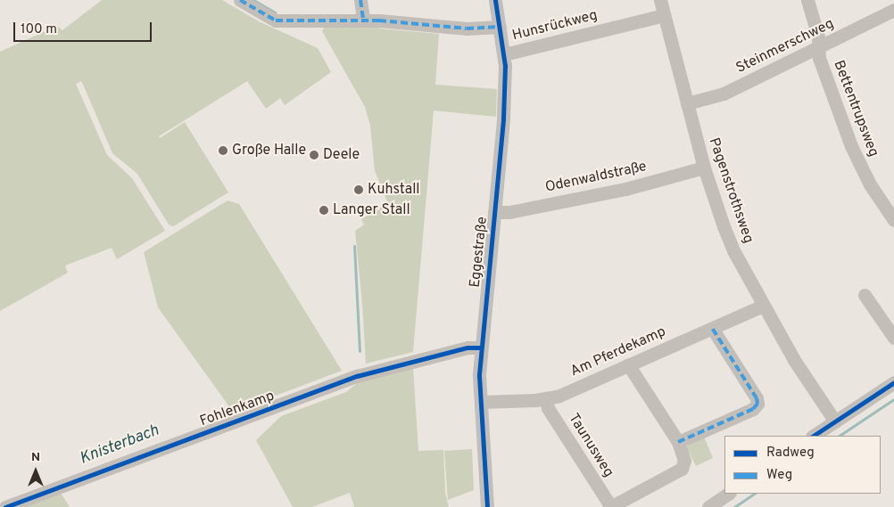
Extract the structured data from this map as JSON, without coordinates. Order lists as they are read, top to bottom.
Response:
{
  "streets": {
    "street": [
      "Hunsrückweg",
      "Steinmerschweg",
      "Bettentrupsweg",
      "Odenwaldstraße",
      "Pagenstrothsweg",
      "Eggestraße",
      "Am Pferdekamp",
      "Fohlenkamp",
      "Taunusweg"
    ]
  },
  "crossings": [
    ["Hunsrückweg", "Pagenstrothsweg"],
    ["Hunsrückweg", "Eggestraße"],
    ["Steinmerschweg", "Bettentrupsweg"],
    ["Steinmerschweg", "Pagenstrothsweg"],
    ["Odenwaldstraße", "Pagenstrothsweg"],
    ["Odenwaldstraße", "Eggestraße"],
    ["Pagenstrothsweg", "Am Pferdekamp"],
    ["Eggestraße", "Am Pferdekamp"],
    ["Eggestraße", "Fohlenkamp"],
    ["Am Pferdekamp", "Taunusweg"]
  ],
  "water": ["Knisterbach"],
  "places": [
    "Große Halle",
    "Deele",
    "Kuhstall",
    "Langer Stall"
  ],
  "legend": ["Radweg", "Weg"],
  "scale_bar": "100 m",
  "north": "top"
}
